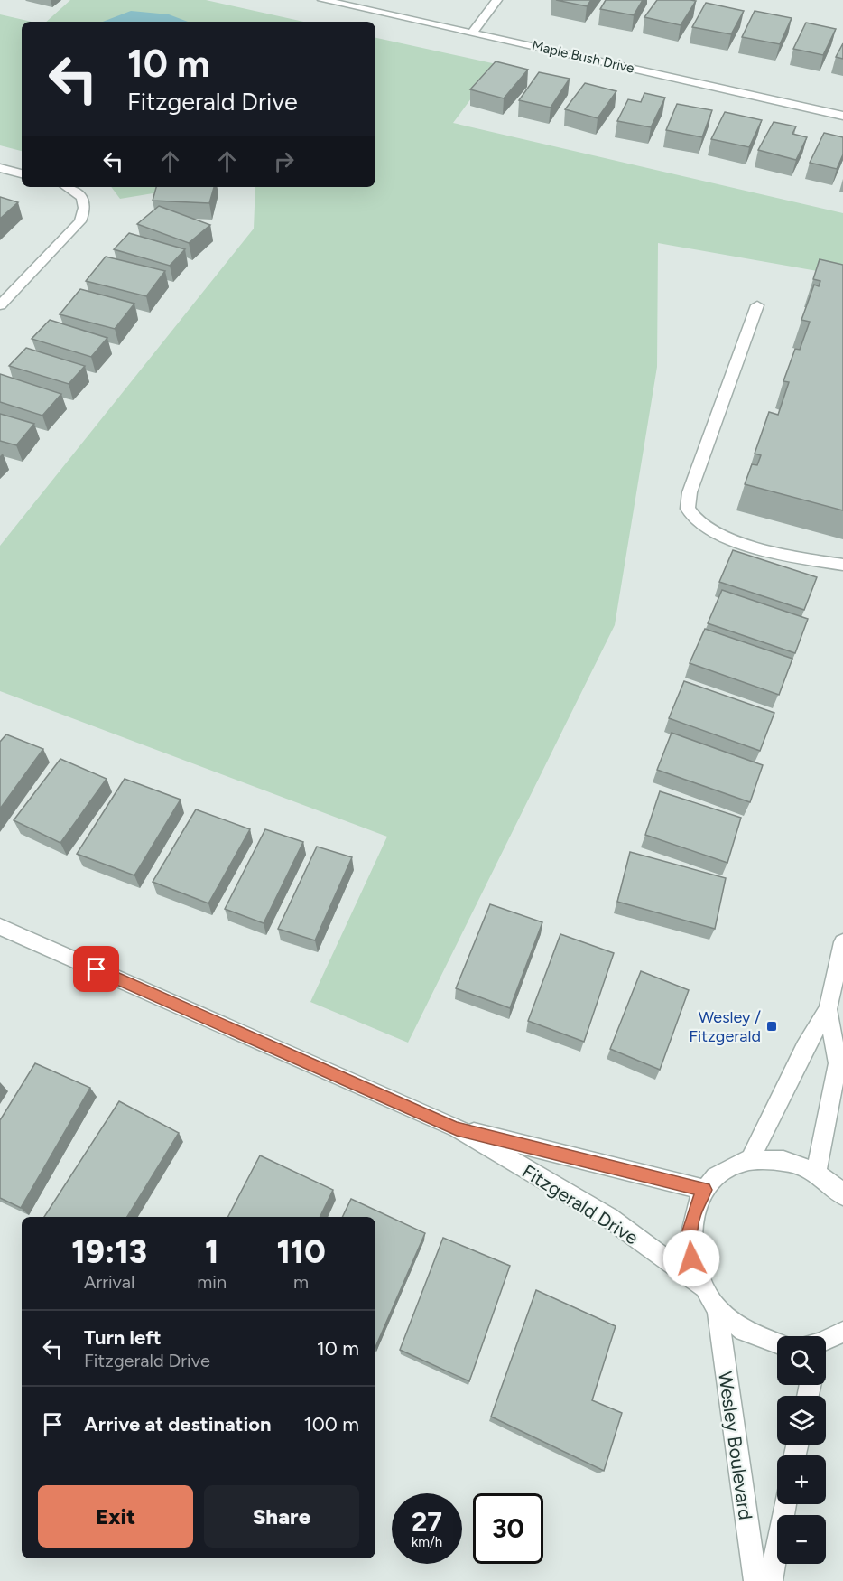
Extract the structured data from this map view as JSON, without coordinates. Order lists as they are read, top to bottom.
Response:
{
  "streets": {
    "street": ["Maple Bush Drive", "Fitzgerald Drive", "Wesley Boulevard"]
  },
  "places": {
    "transit": ["Wesley / Fitzgerald"]
  },
  "page": {
    "turn": ["10 m", "Fitzgerald Drive"],
    "eta": [
      "19:13",
      "Arrival",
      "1",
      "min",
      "110",
      "m"
    ],
    "list": [
      {
        "name": "Turn left",
        "note": "Fitzgerald Drive",
        "value": "10 m"
      },
      {
        "name": "Arrive at destination",
        "value": "100 m"
      }
    ],
    "map_buttons": ["+", "−"],
    "buttons": ["Exit", "Share"],
    "speed": "27 km/h",
    "limit": "30"
  }
}
